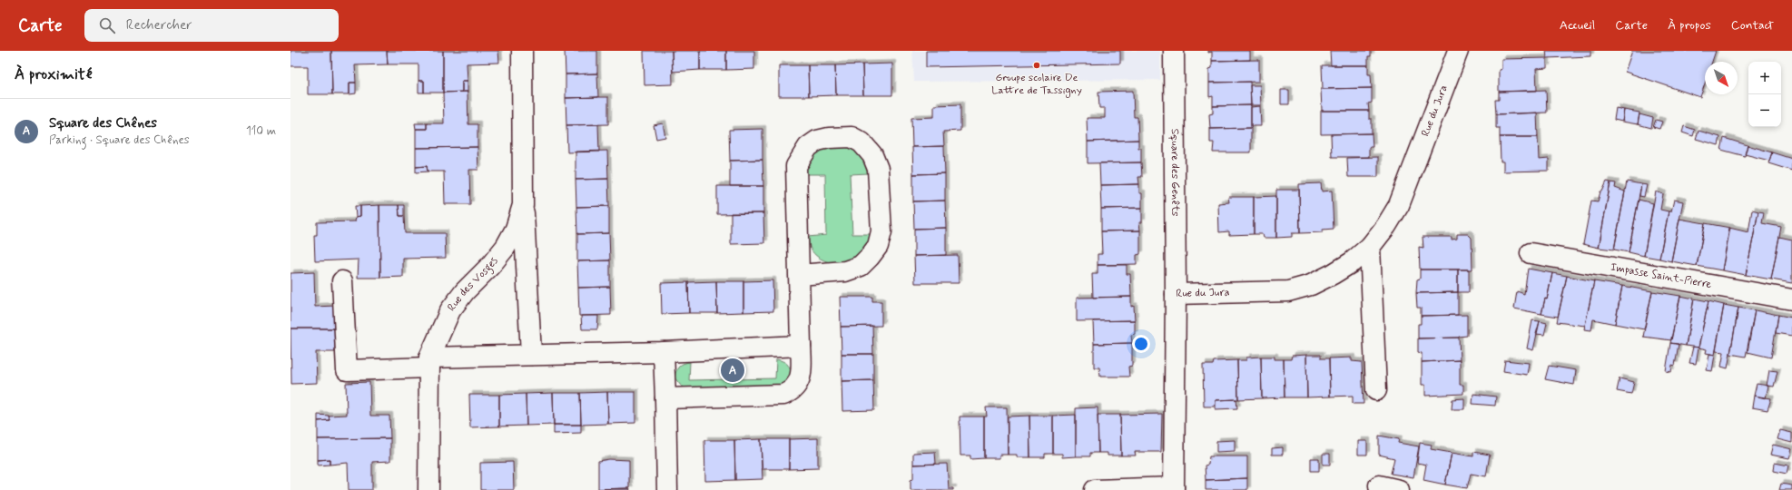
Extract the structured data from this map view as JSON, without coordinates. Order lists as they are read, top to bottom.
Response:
{
  "streets": {
    "street": [
      "Rue du Jura",
      "Square des Genêts",
      "Impasse Saint-Pierre",
      "Rue des Vosges"
    ]
  },
  "crossings": [
    ["Rue du Jura", "Square des Genêts"]
  ],
  "places": ["Groupe scolaire De Lattre de Tassigny"],
  "north": "bottom right",
  "page": {
    "header": "Carte",
    "search": "Rechercher",
    "nav": [
      "Accueil",
      "Carte",
      "À propos",
      "Contact"
    ],
    "heading": "À proximité",
    "map_buttons": ["+", "−"],
    "list": [
      {
        "mark": "A",
        "name": "Square des Chênes",
        "note": "Parking · Square des Chênes",
        "value": "110 m"
      }
    ],
    "pins": "A"
  }
}
